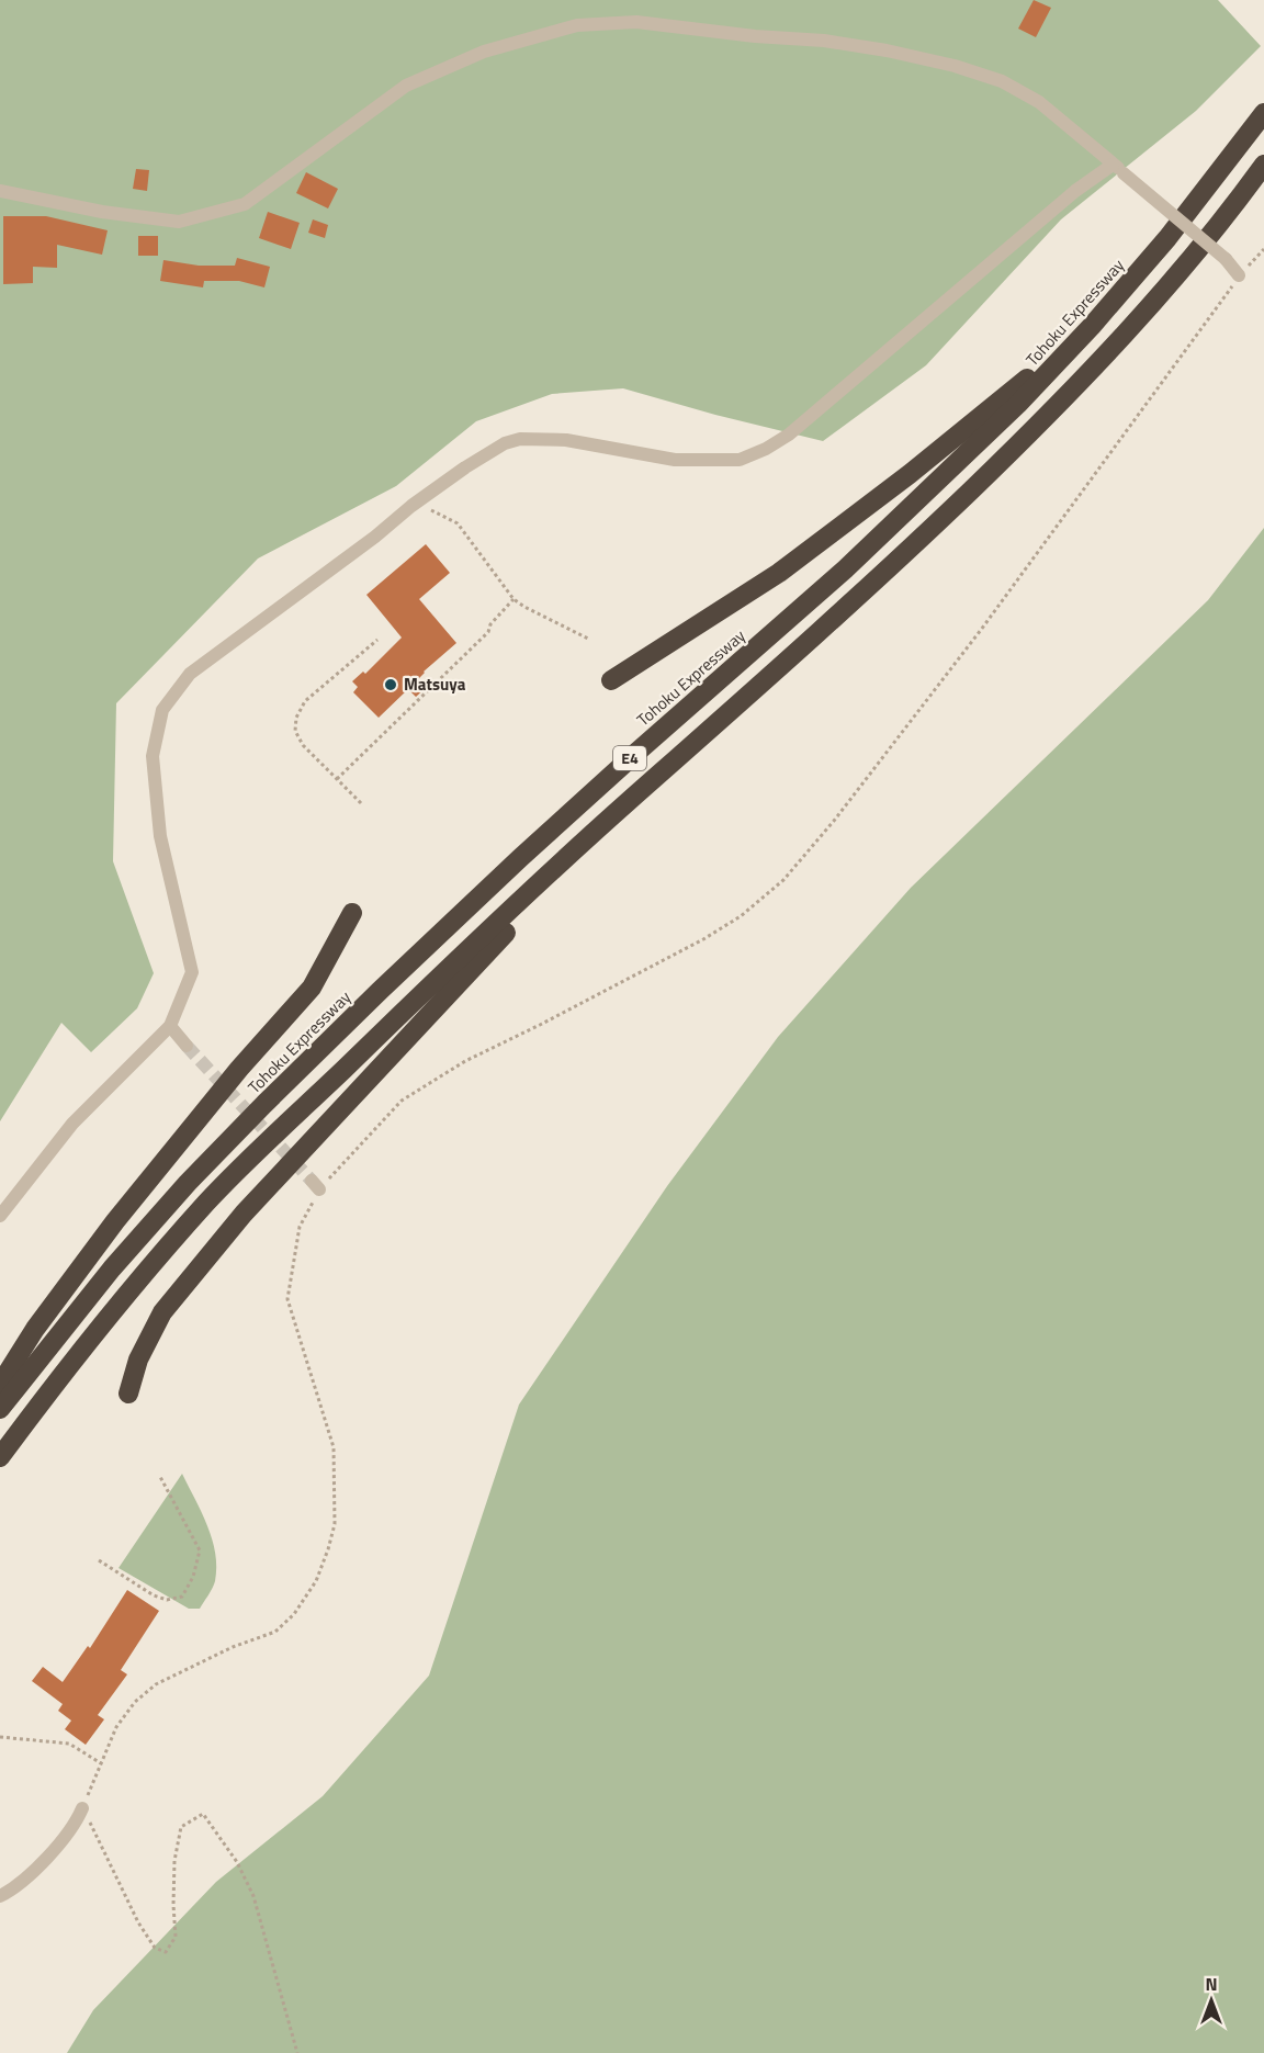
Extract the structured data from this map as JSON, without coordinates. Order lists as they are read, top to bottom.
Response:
{
  "streets": {
    "highway": ["Tohoku Expressway", "E4"]
  },
  "places": ["Matsuya"],
  "north": "top"
}
